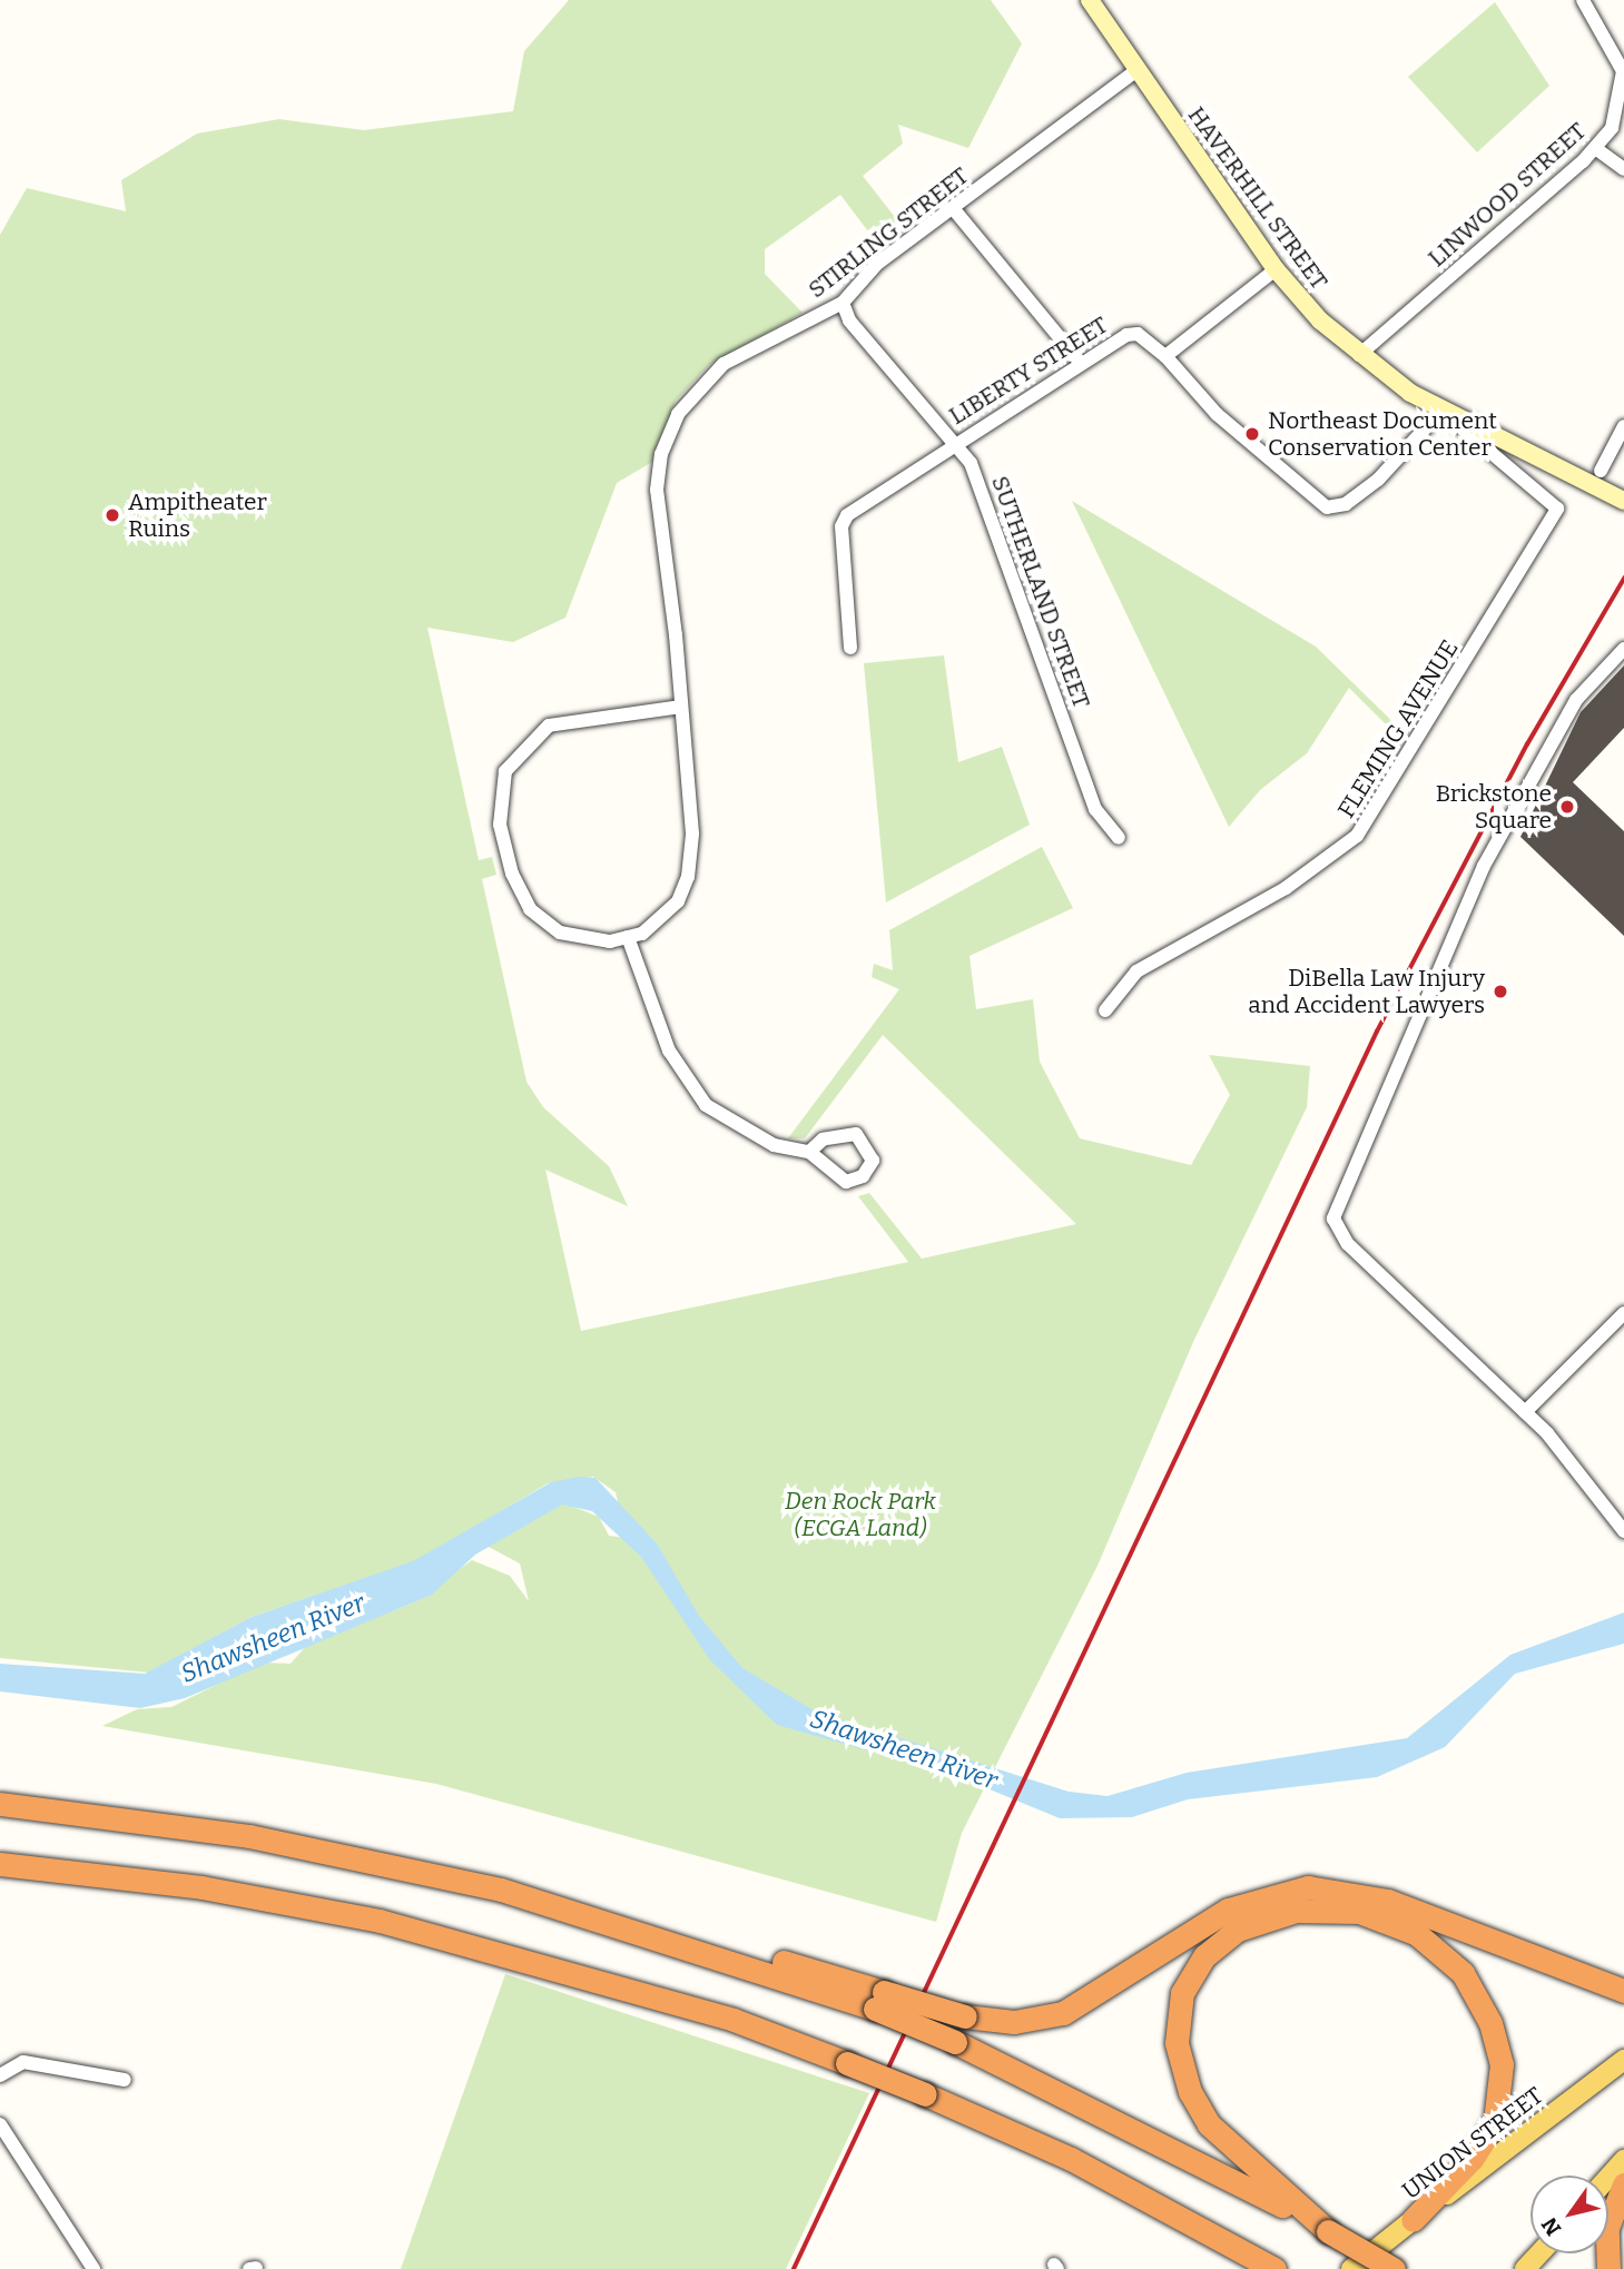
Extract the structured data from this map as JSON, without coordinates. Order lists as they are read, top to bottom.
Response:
{
  "streets": {
    "main road": ["HAVERHILL STREET", "UNION STREET"],
    "street": [
      "LINWOOD STREET",
      "STIRLING STREET",
      "LIBERTY STREET",
      "SUTHERLAND STREET",
      "FLEMING AVENUE"
    ]
  },
  "crossings": [
    ["LINWOOD STREET", "HAVERHILL STREET"],
    ["HAVERHILL STREET", "STIRLING STREET"],
    ["HAVERHILL STREET", "FLEMING AVENUE"],
    ["STIRLING STREET", "SUTHERLAND STREET"],
    ["LIBERTY STREET", "SUTHERLAND STREET"]
  ],
  "water": ["Shawsheen River"],
  "parks": ["Den Rock Park (ECGA Land)"],
  "places": [
    "Northeast Document Conservation Center",
    "Ampitheater Ruins",
    "Brickstone Square",
    "DiBella Law Injury and Accident Lawyers"
  ],
  "north": "bottom left"
}
